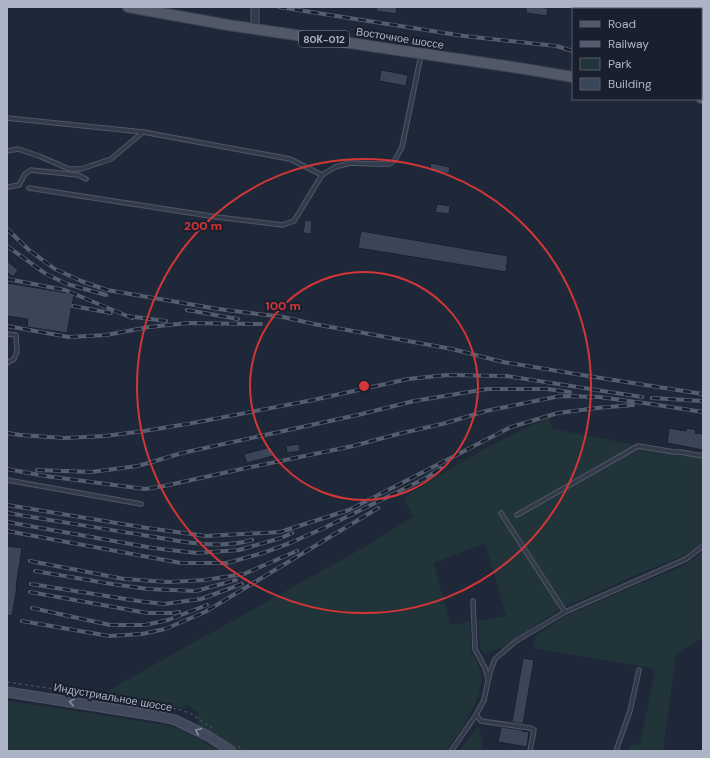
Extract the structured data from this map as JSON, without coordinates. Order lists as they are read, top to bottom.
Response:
{
  "streets": {
    "main road": ["Восточное шоссе", "80К-012", "Индустриальное шоссе"]
  },
  "one_way": ["Индустриальное шоссе"],
  "legend": [
    "Road",
    "Railway",
    "Park",
    "Building"
  ],
  "rings": ["200 m", "100 m"]
}
